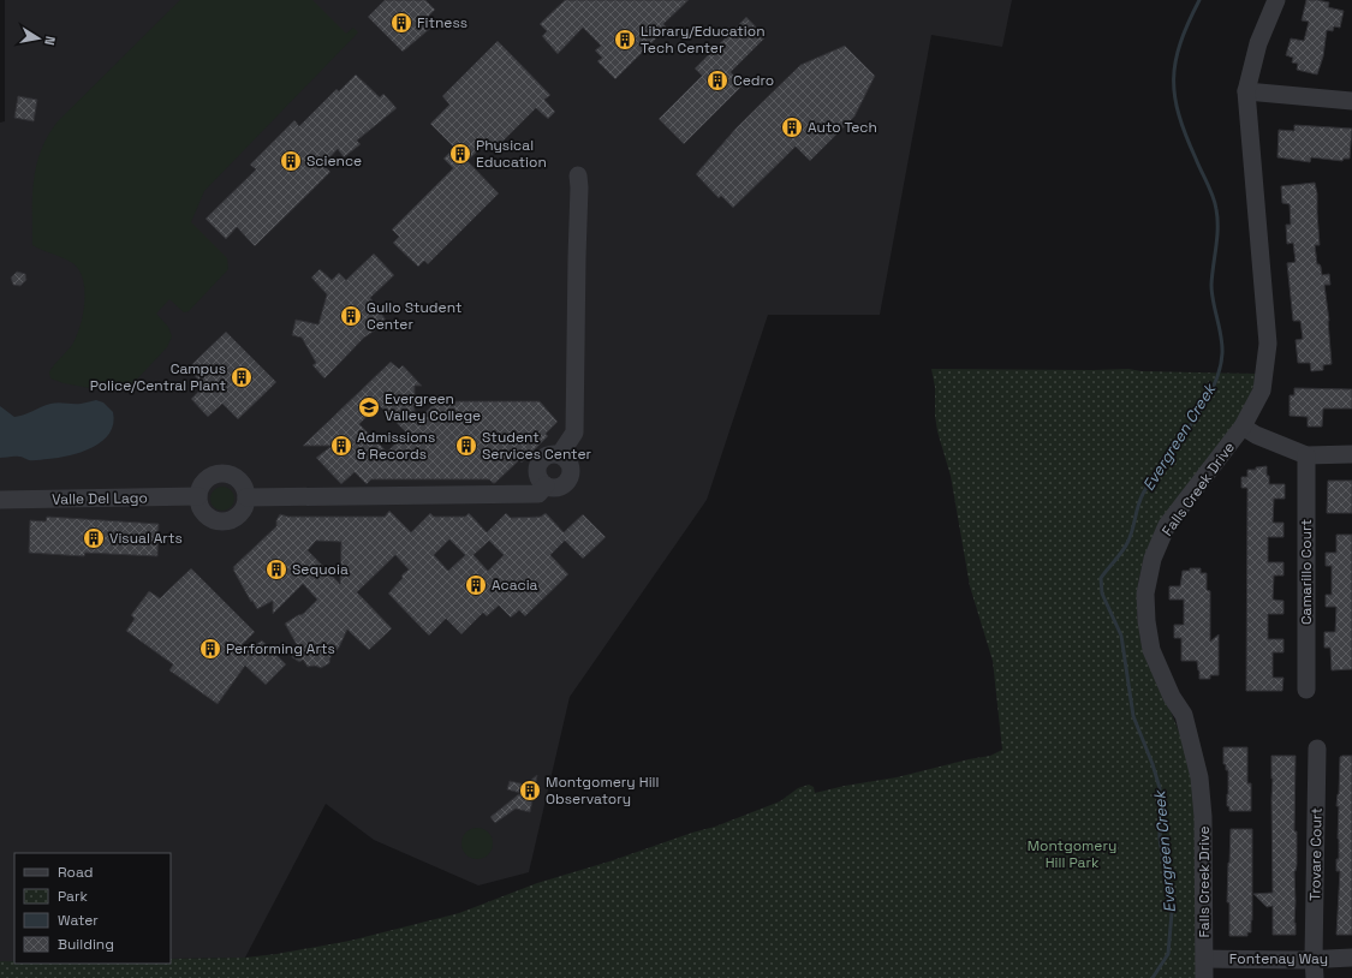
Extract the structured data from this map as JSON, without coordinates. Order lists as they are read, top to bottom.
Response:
{
  "streets": {
    "street": [
      "Falls Creek Drive",
      "Valle Del Lago",
      "Camarillo Court",
      "Trovare Court",
      "Fontenay Way"
    ]
  },
  "crossings": [
    ["Falls Creek Drive", "Fontenay Way"],
    ["Trovare Court", "Fontenay Way"]
  ],
  "water": ["Evergreen Creek"],
  "parks": ["Montgomery Hill Park"],
  "places": {
    "building": [
      "Fitness",
      "Library/Education Tech Center",
      "Cedro",
      "Auto Tech",
      "Physical Education",
      "Science",
      "Gullo Student Center",
      "Campus Police/Central Plant",
      "Admissions & Records",
      "Student Services Center",
      "Visual Arts",
      "Sequoia",
      "Acacia",
      "Performing Arts",
      "Montgomery Hill Observatory"
    ],
    "school or university": ["Evergreen Valley College"]
  },
  "legend": [
    "Road",
    "Park",
    "Water",
    "Building"
  ],
  "north": "right"
}
